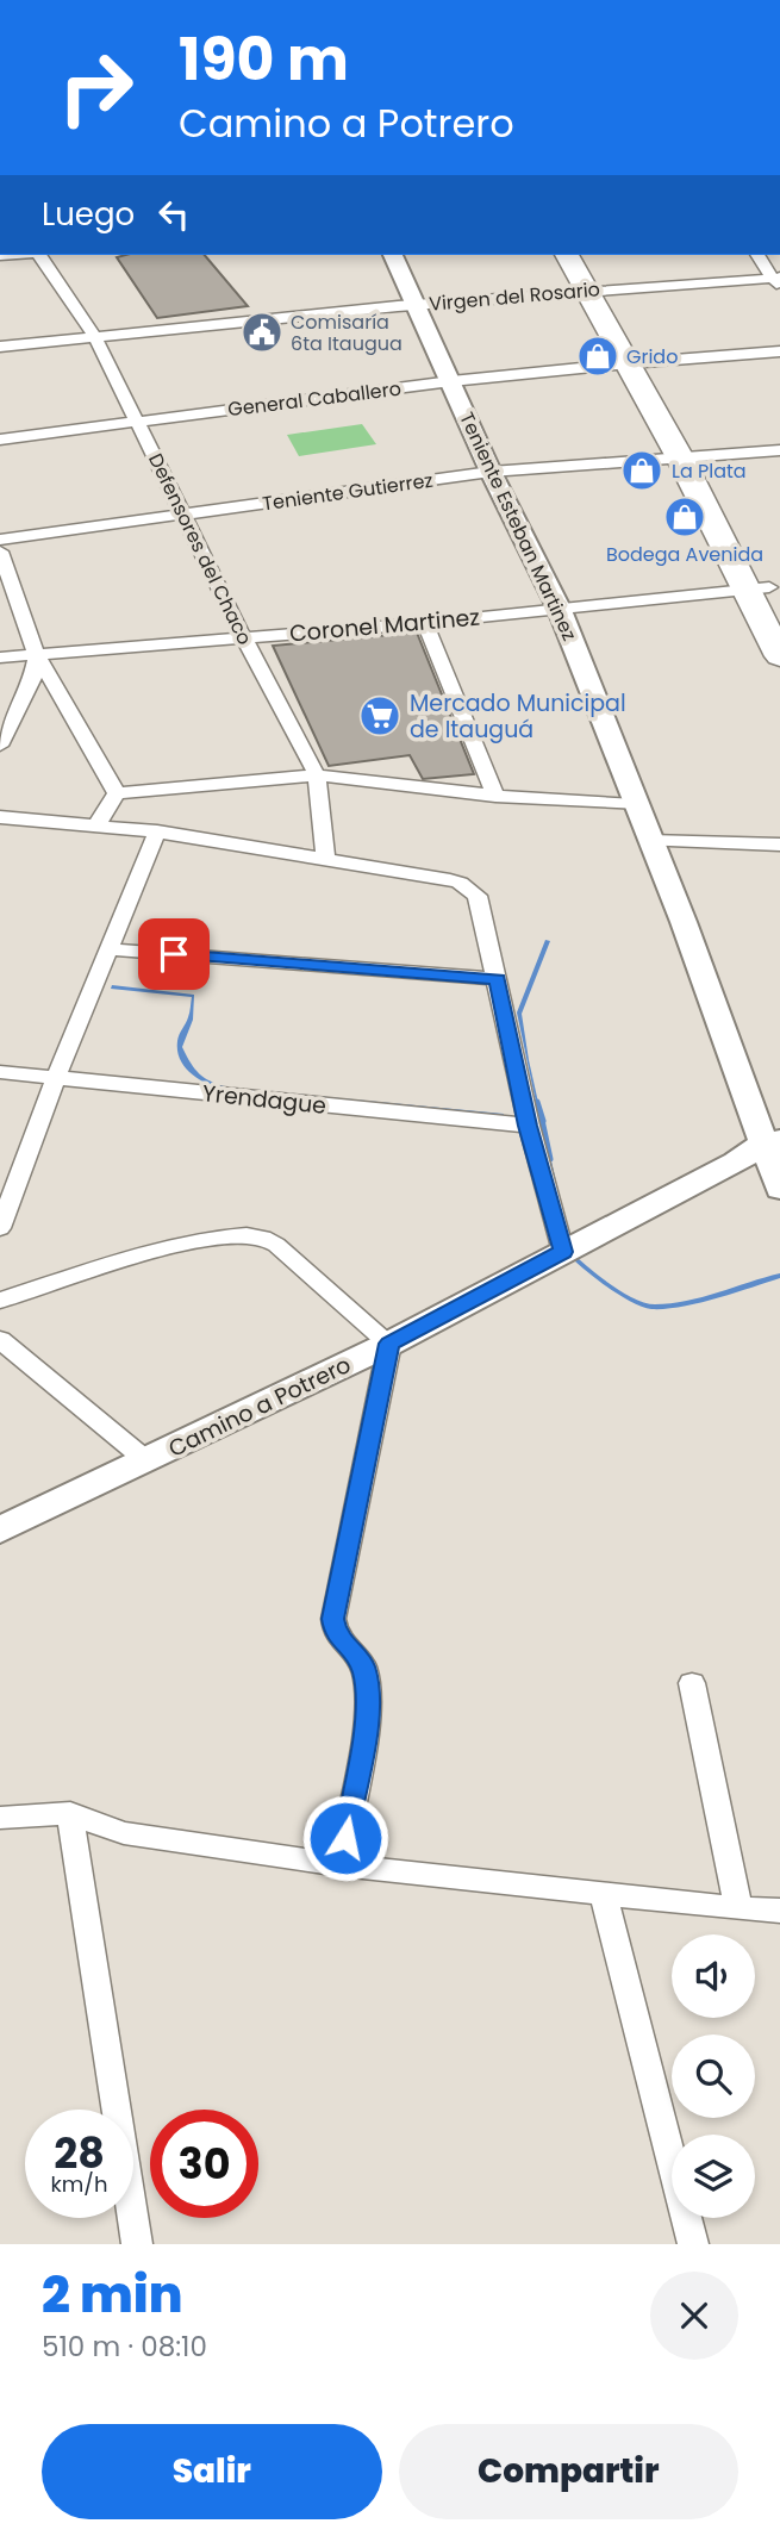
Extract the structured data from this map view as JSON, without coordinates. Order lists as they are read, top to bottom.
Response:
{
  "streets": {
    "street": [
      "Virgen del Rosario",
      "General Caballero",
      "Teniente Gutierrez",
      "Teniente Esteban Martinez",
      "Defensores del Chaco",
      "Coronel Martinez",
      "Yrendague",
      "Camino a Potrero"
    ]
  },
  "crossings": [
    ["Virgen del Rosario", "Teniente Esteban Martinez"],
    ["Virgen del Rosario", "Defensores del Chaco"],
    ["General Caballero", "Teniente Esteban Martinez"],
    ["General Caballero", "Defensores del Chaco"],
    ["Teniente Gutierrez", "Teniente Esteban Martinez"],
    ["Teniente Gutierrez", "Defensores del Chaco"],
    ["Teniente Esteban Martinez", "Coronel Martinez"],
    ["Teniente Esteban Martinez", "Camino a Potrero"],
    ["Defensores del Chaco", "Coronel Martinez"]
  ],
  "places": {
    "public building": ["Comisaría 6ta Itaugua"],
    "shop": ["Grido", "La Plata", "Bodega Avenida"],
    "supermarket": ["Mercado Municipal de Itauguá"]
  },
  "page": {
    "turn": ["190 m", "Camino a Potrero"],
    "then": "Luego",
    "speed": "28 km/h",
    "limit": "30",
    "heading": ["2 min", "510 m · 08:10"],
    "buttons": ["Salir", "Compartir"]
  }
}
